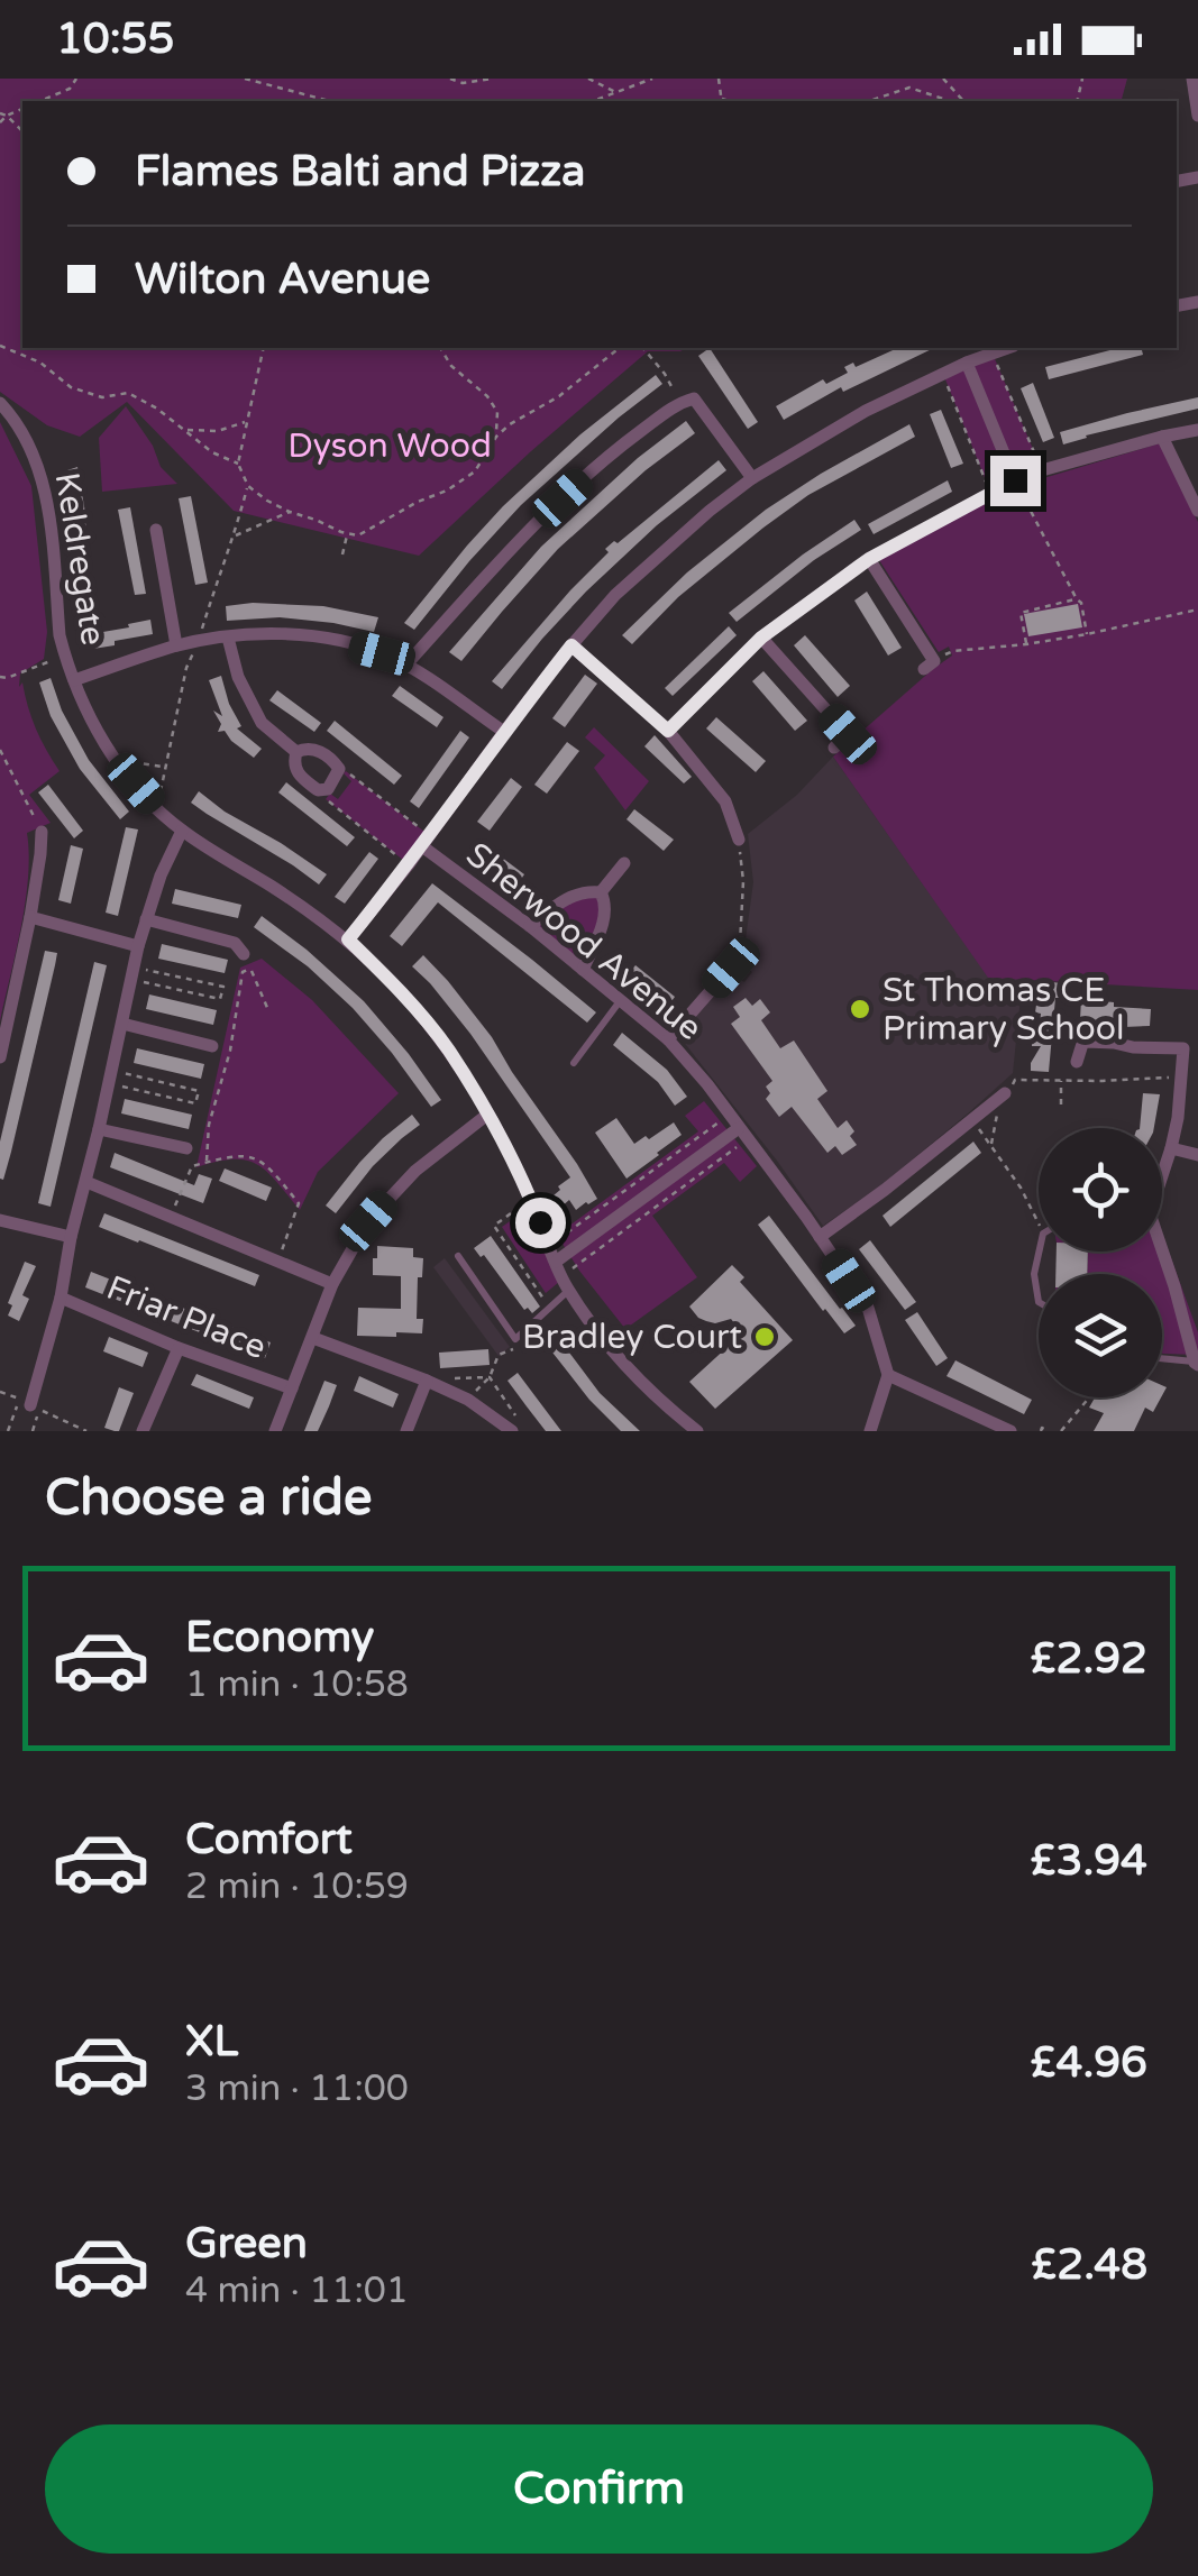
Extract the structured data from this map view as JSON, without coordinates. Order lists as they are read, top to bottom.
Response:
{
  "streets": {
    "street": ["Keldregate", "Sherwood Avenue", "Friar Place"]
  },
  "parks": ["Dyson Wood"],
  "places": ["St Thomas CE Primary School", "Bradley Court"],
  "page": {
    "status": "10:55",
    "banner": ["Flames Balti and Pizza", "Wilton Avenue"],
    "heading": "Choose a ride",
    "list": [
      {
        "name": "Economy",
        "note": "1 min · 10:58",
        "value": "£2.92"
      },
      {
        "name": "Comfort",
        "note": "2 min · 10:59",
        "value": "£3.94"
      },
      {
        "name": "XL",
        "note": "3 min · 11:00",
        "value": "£4.96"
      },
      {
        "name": "Green",
        "note": "4 min · 11:01",
        "value": "£2.48"
      }
    ],
    "buttons": "Confirm"
  }
}
